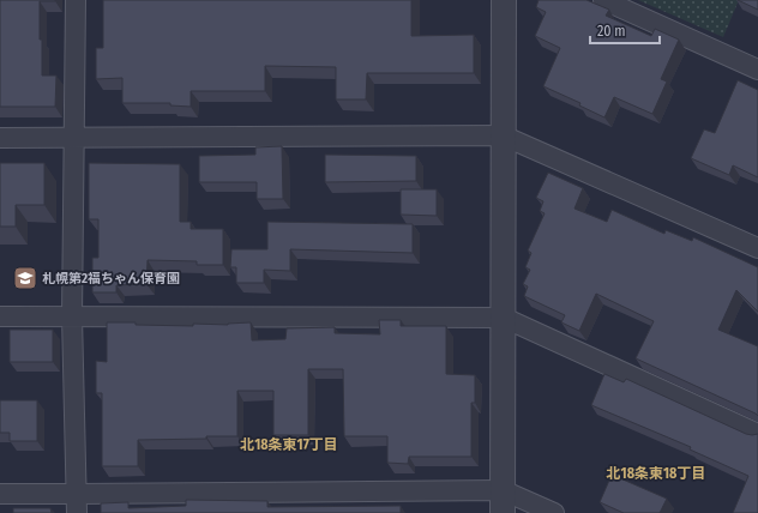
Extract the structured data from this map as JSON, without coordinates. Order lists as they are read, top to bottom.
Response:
{
  "districts": ["北18条東17丁目", "北18条東18丁目"],
  "places": {
    "school or university": ["札幌第2福ちゃん保育園"]
  },
  "scale_bar": "20 m"
}
